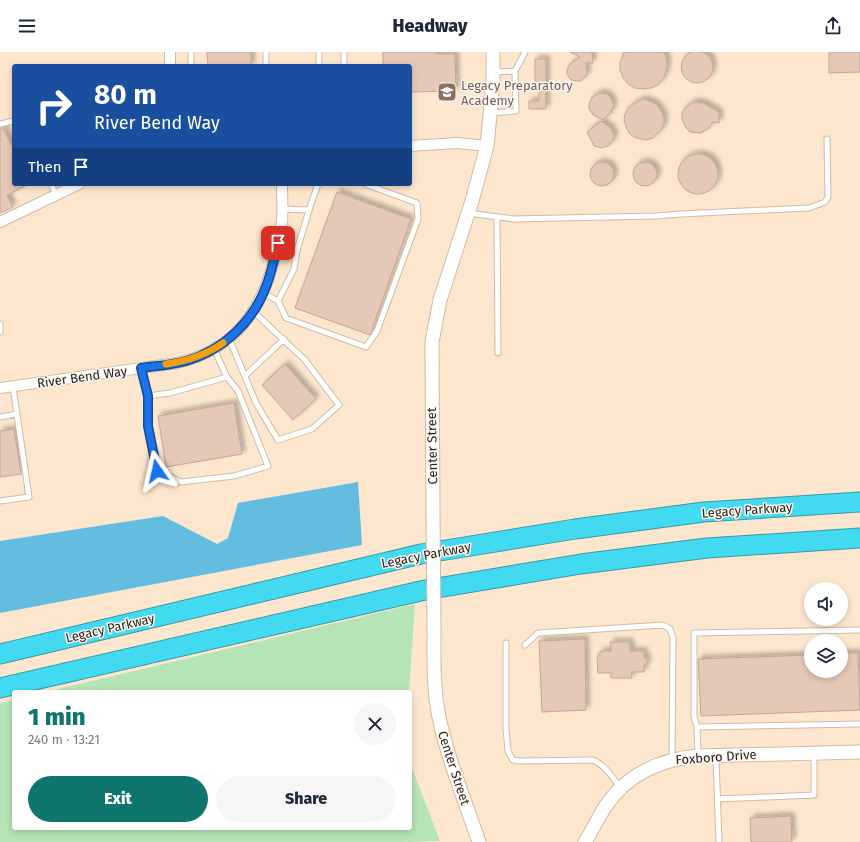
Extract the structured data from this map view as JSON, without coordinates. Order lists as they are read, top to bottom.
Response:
{
  "streets": {
    "highway": ["Legacy Parkway"],
    "street": ["River Bend Way", "Center Street", "Foxboro Drive"]
  },
  "places": {
    "school or university": ["Legacy Preparatory Academy"]
  },
  "page": {
    "header": "Headway",
    "turn": ["80 m", "River Bend Way"],
    "then": "Then",
    "heading": ["1 min", "240 m · 13:21"],
    "buttons": ["Exit", "Share"]
  }
}
